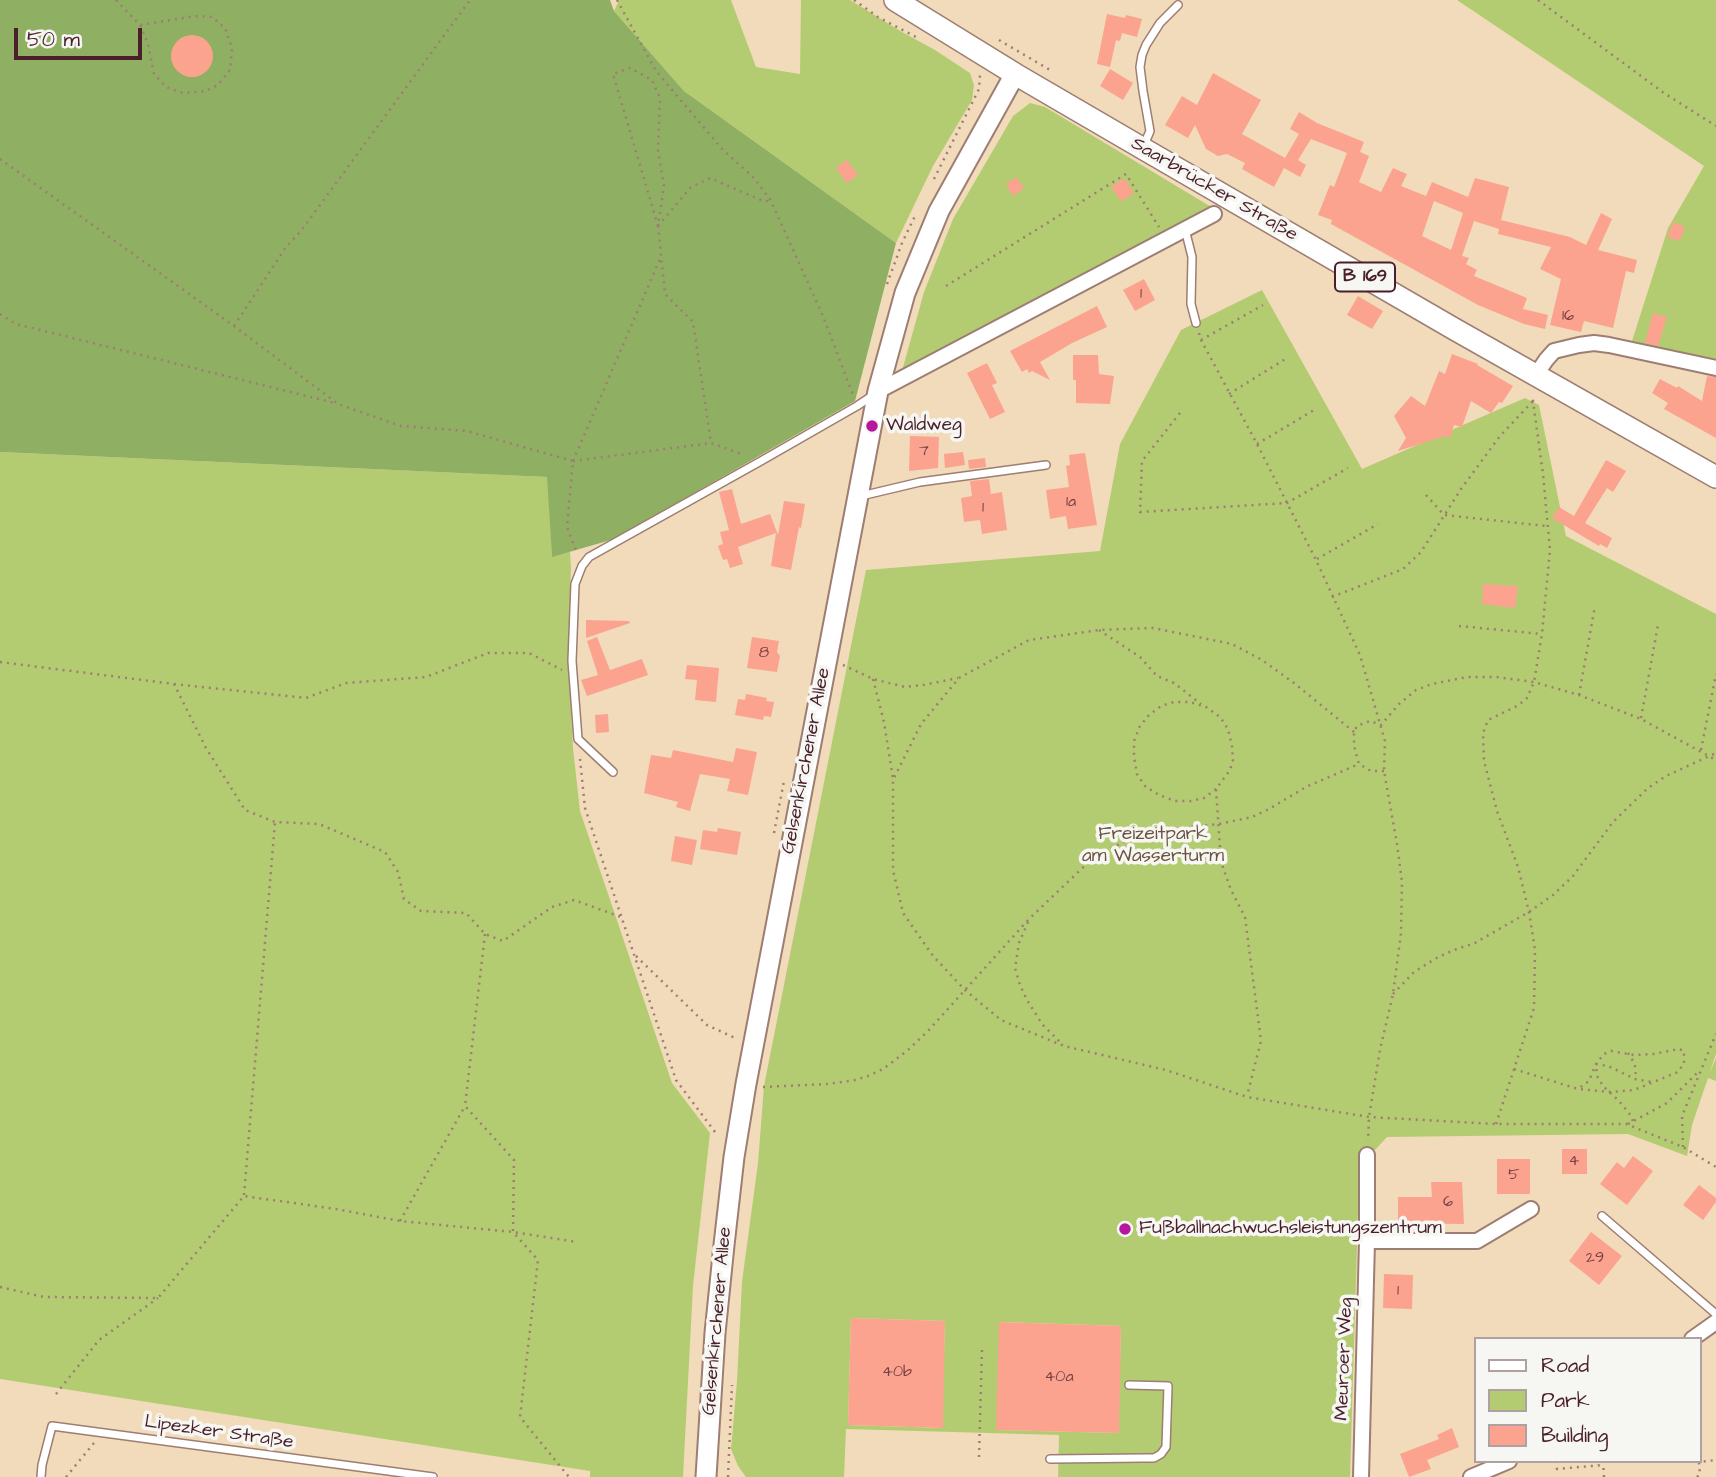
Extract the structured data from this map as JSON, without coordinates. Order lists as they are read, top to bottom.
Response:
{
  "streets": {
    "main road": ["Saarbrücker Straße", "B 169", "Gelsenkirchener Allee"],
    "street": ["Meuroer Weg"],
    "lane": ["Lipezker Straße"]
  },
  "crossings": [
    ["Saarbrücker Straße", "Gelsenkirchener Allee"]
  ],
  "parks": ["Freizeitpark am Wasserturm"],
  "places": ["Waldweg", "Fußballnachwuchsleistungszentrum"],
  "house_numbers": [
    "1",
    "16",
    "7",
    "1a",
    "1",
    "8",
    "4",
    "5",
    "6",
    "29",
    "1",
    "40b",
    "40a"
  ],
  "legend": ["Road", "Park", "Building"],
  "scale_bar": "50 m"
}
